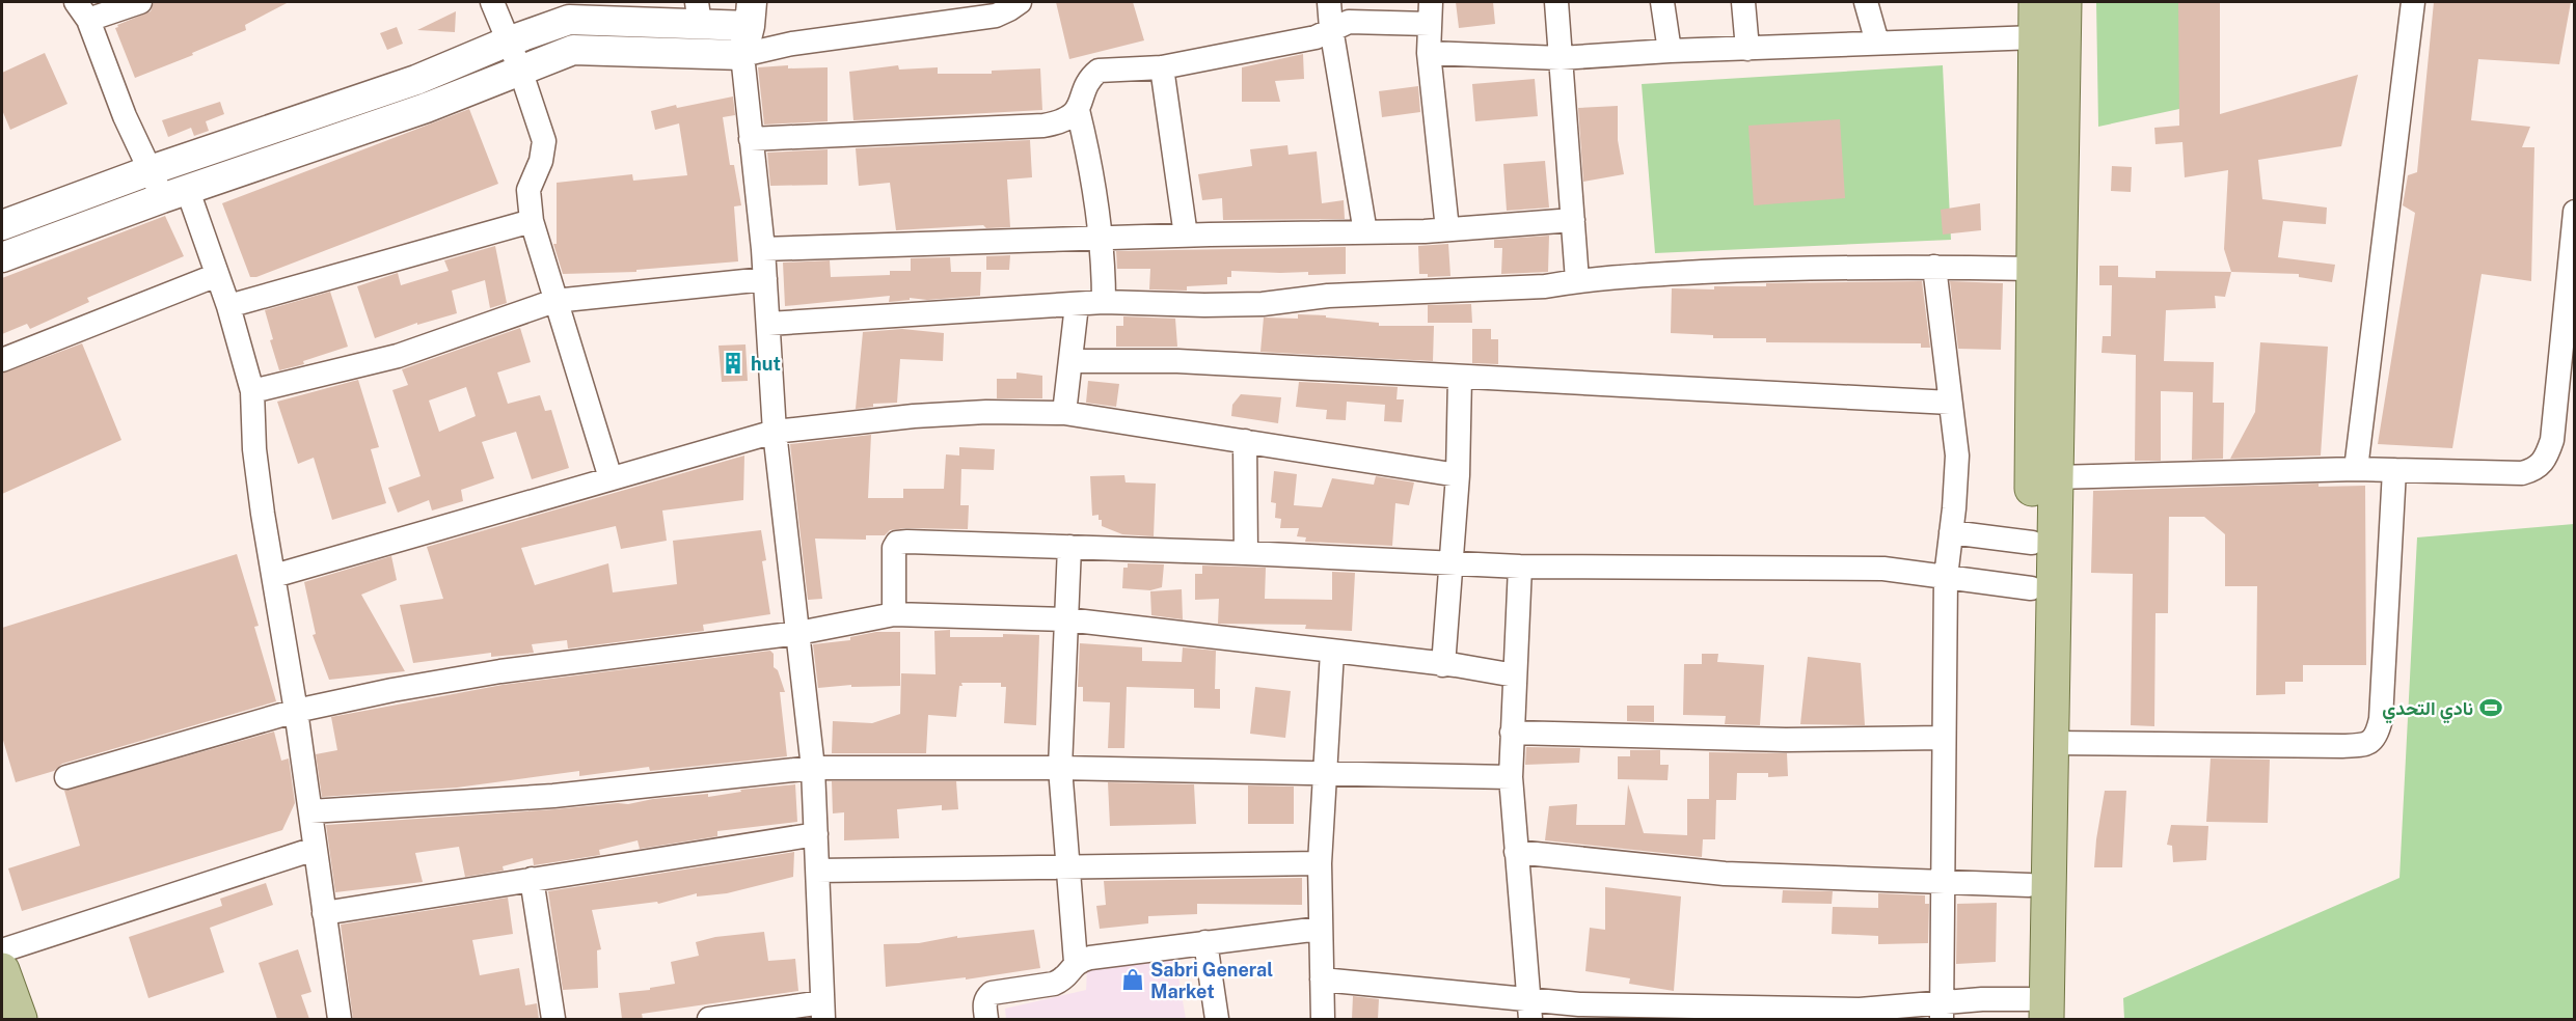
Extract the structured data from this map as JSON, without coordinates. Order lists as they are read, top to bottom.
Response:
{
  "places": {
    "building": ["hut"],
    "sports": ["نادي التحدي"],
    "shop": ["Sabri General Market"]
  }
}
